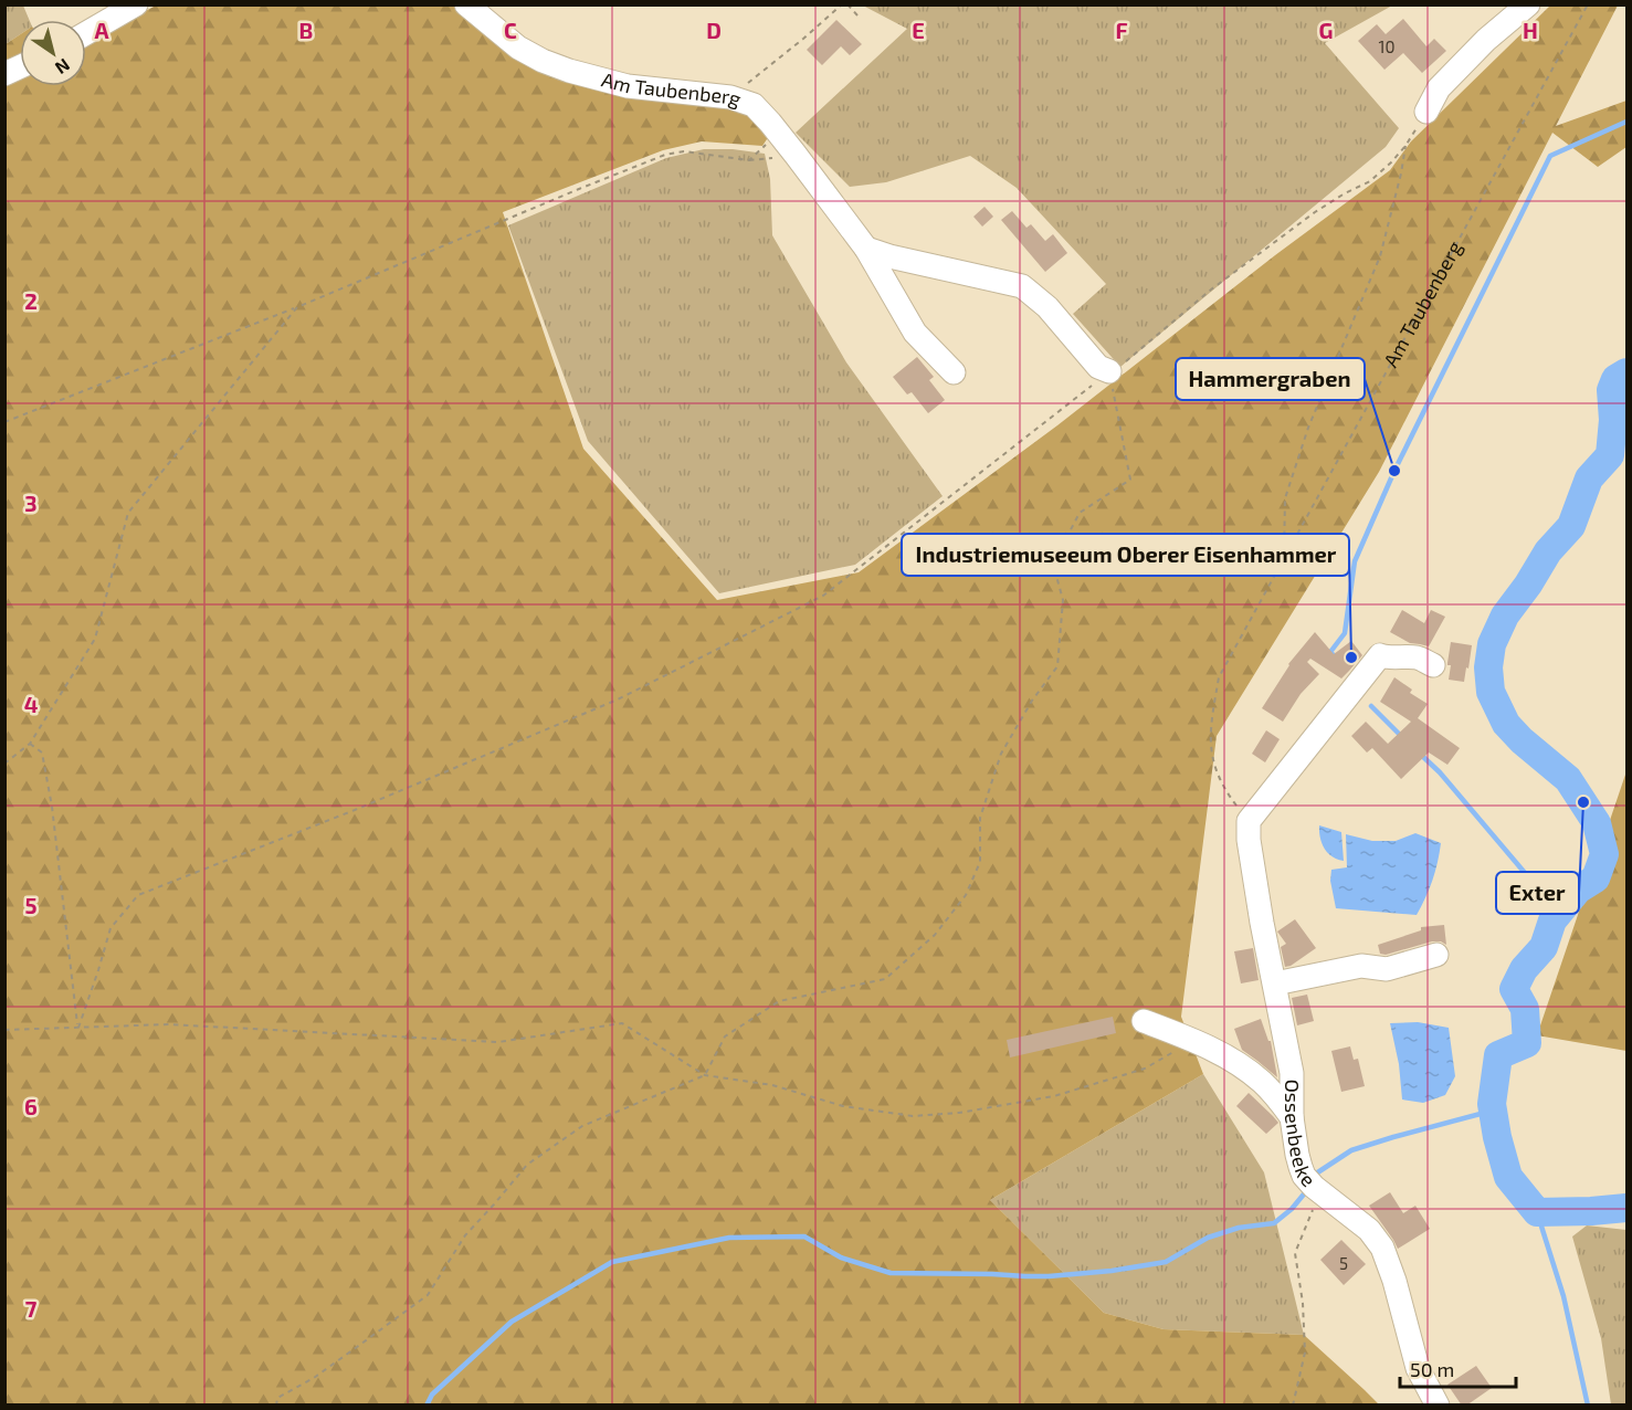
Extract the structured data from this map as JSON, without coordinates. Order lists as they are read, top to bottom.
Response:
{
  "streets": {
    "street": ["Am Taubenberg", "Ossenbeeke"]
  },
  "crossings": [
    ["Am Taubenberg", "Ossenbeeke"]
  ],
  "places": ["Hammergraben", "Industriemuseeum Oberer Eisenhammer", "Exter"],
  "house_numbers": ["10", "5"],
  "scale_bar": "50 m",
  "north": "bottom right",
  "grid": {
    "columns": [
      "A",
      "B",
      "C",
      "D",
      "E",
      "F",
      "G",
      "H"
    ],
    "rows": [
      "2",
      "3",
      "4",
      "5",
      "6",
      "7"
    ]
  }
}
